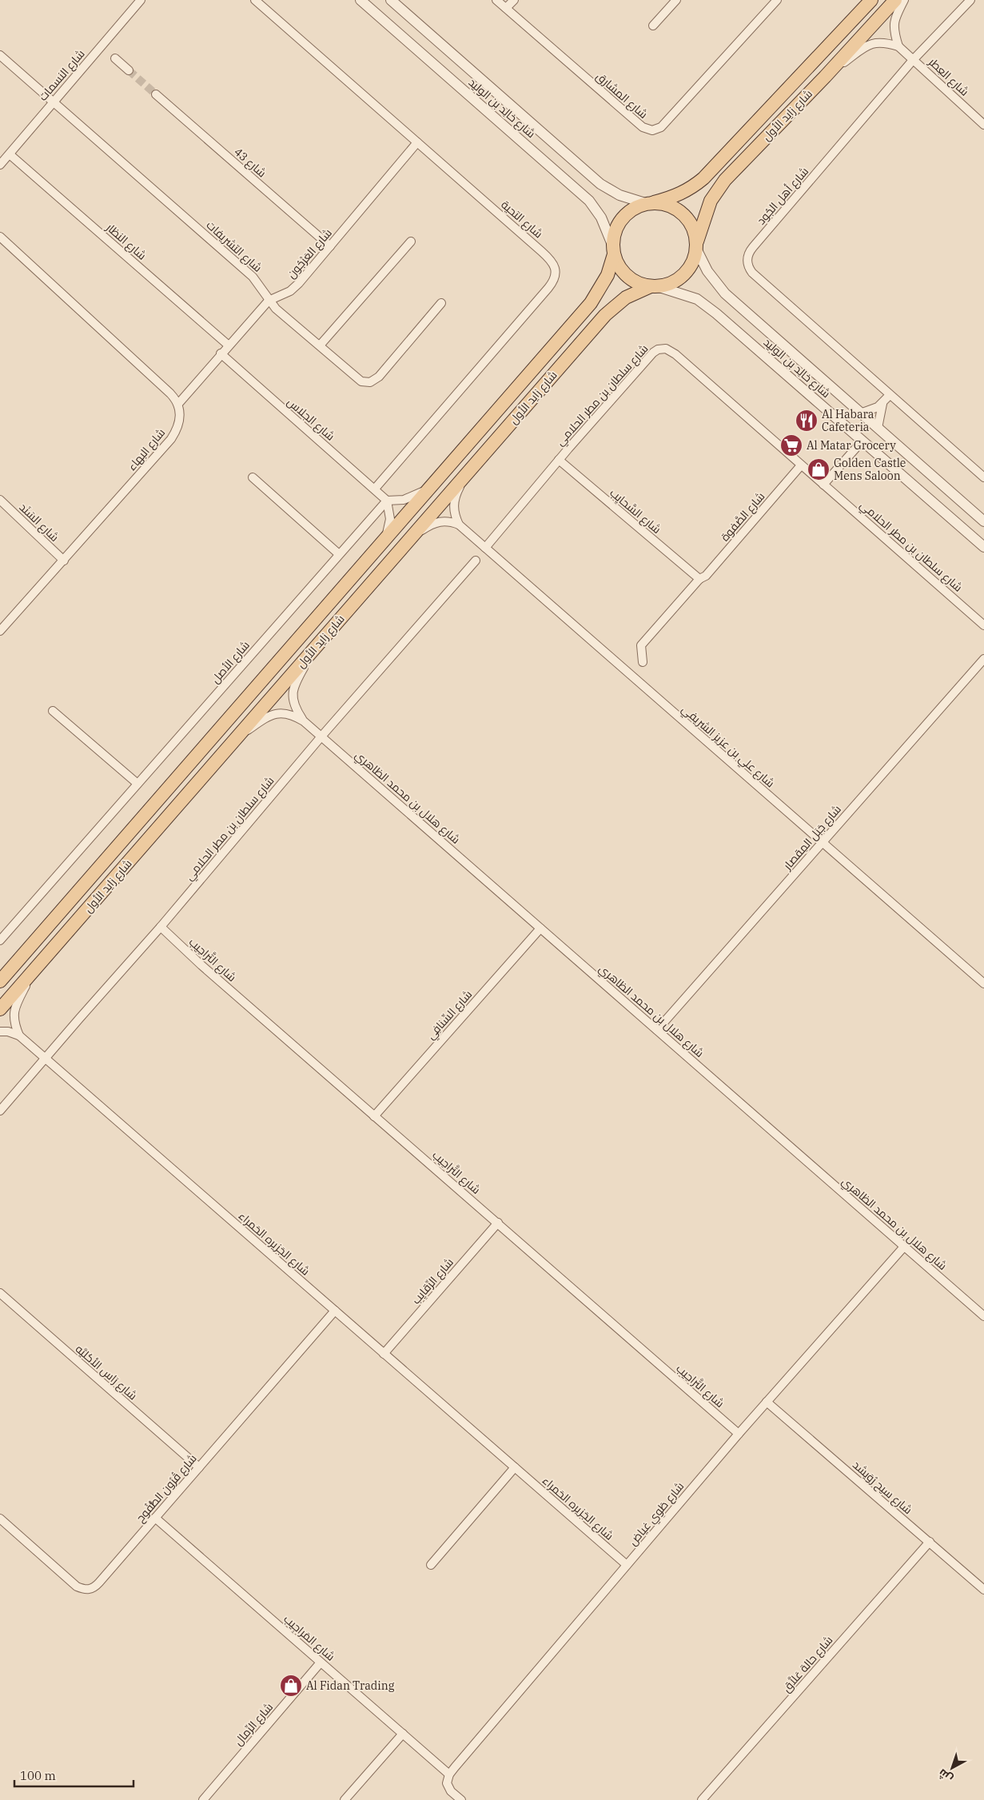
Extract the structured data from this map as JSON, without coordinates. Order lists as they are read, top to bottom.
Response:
{
  "streets": {
    "main road": ["شارع زايد الأول"],
    "street": [
      "شارع النسمات",
      "شارع العِطر",
      "شارع المشارق",
      "شارع خالِد بن الوليد",
      "شارع 43",
      "شارع أهل الجُود",
      "شارع التحية",
      "شارع النظار",
      "شارع التشريفات",
      "شارع العَرْجُون",
      "شارع سلطان بن مطر الحلامي",
      "شارع الجلاس",
      "شارع البهاء",
      "شارع السَّحايِب",
      "شارع الصَّفوة",
      "شارع السَنَد",
      "شارع الأصل",
      "شارع علي بن عزيز الشريفي",
      "شارع هلال بن محمد الظاهري",
      "شارع جَبَل المِقصار",
      "شارع التَّراحِيب",
      "شارع السِّنافِي",
      "شارع الجَزيره الحَمراء",
      "شارع الرِّقايِب",
      "شارع رَاس الأكليَّه",
      "شارع سيح رُوَيشد",
      "شارع قُرُون الطُّفُوح",
      "شارع طَوِي غياض",
      "شارع المَراجِيب",
      "شارع حالة عَلاَّق",
      "شارع الرِّمال"
    ]
  },
  "crossings": [
    ["شارع النسمات", "شارع النظار"],
    ["شارع النسمات", "شارع التشريفات"],
    ["شارع العِطر", "شارع زايد الأول"],
    ["شارع العِطر", "شارع أهل الجُود"],
    ["شارع خالِد بن الوليد", "شارع زايد الأول"],
    ["شارع زايد الأول", "شارع هلال بن محمد الظاهري"],
    ["شارع 43", "شارع العَرْجُون"],
    ["شارع التحية", "شارع العَرْجُون"],
    ["شارع التحية", "شارع الجلاس"],
    ["شارع النظار", "شارع العَرْجُون"],
    ["شارع التشريفات", "شارع العَرْجُون"],
    ["شارع العَرْجُون", "شارع الجلاس"],
    ["شارع العَرْجُون", "شارع البهاء"],
    ["شارع سلطان بن مطر الحلامي", "شارع السَّحايِب"],
    ["شارع سلطان بن مطر الحلامي", "شارع الصَّفوة"],
    ["شارع سلطان بن مطر الحلامي", "شارع علي بن عزيز الشريفي"],
    ["شارع سلطان بن مطر الحلامي", "شارع هلال بن محمد الظاهري"],
    ["شارع سلطان بن مطر الحلامي", "شارع التَّراحِيب"],
    ["شارع سلطان بن مطر الحلامي", "شارع الجَزيره الحَمراء"],
    ["شارع الجلاس", "شارع الأصل"],
    ["شارع البهاء", "شارع السَنَد"],
    ["شارع السَّحايِب", "شارع الصَّفوة"],
    ["شارع علي بن عزيز الشريفي", "شارع جَبَل المِقصار"],
    ["شارع هلال بن محمد الظاهري", "شارع جَبَل المِقصار"],
    ["شارع هلال بن محمد الظاهري", "شارع السِّنافِي"],
    ["شارع هلال بن محمد الظاهري", "شارع طَوِي غياض"],
    ["شارع التَّراحِيب", "شارع السِّنافِي"],
    ["شارع التَّراحِيب", "شارع الرِّقايِب"],
    ["شارع التَّراحِيب", "شارع طَوِي غياض"],
    ["شارع الجَزيره الحَمراء", "شارع الرِّقايِب"],
    ["شارع الجَزيره الحَمراء", "شارع قُرُون الطُّفُوح"],
    ["شارع الجَزيره الحَمراء", "شارع طَوِي غياض"],
    ["شارع رَاس الأكليَّه", "شارع قُرُون الطُّفُوح"],
    ["شارع سيح رُوَيشد", "شارع طَوِي غياض"],
    ["شارع سيح رُوَيشد", "شارع حالة عَلاَّق"],
    ["شارع قُرُون الطُّفُوح", "شارع المَراجِيب"],
    ["شارع طَوِي غياض", "شارع المَراجِيب"],
    ["شارع المَراجِيب", "شارع الرِّمال"]
  ],
  "places": {
    "restaurant": ["Al Habara Cafeteria"],
    "supermarket": ["Al Matar Grocery"],
    "shop": ["Golden Castle Mens Saloon", "Al Fidan Trading"]
  },
  "scale_bar": "100 m",
  "north": "bottom left"
}
